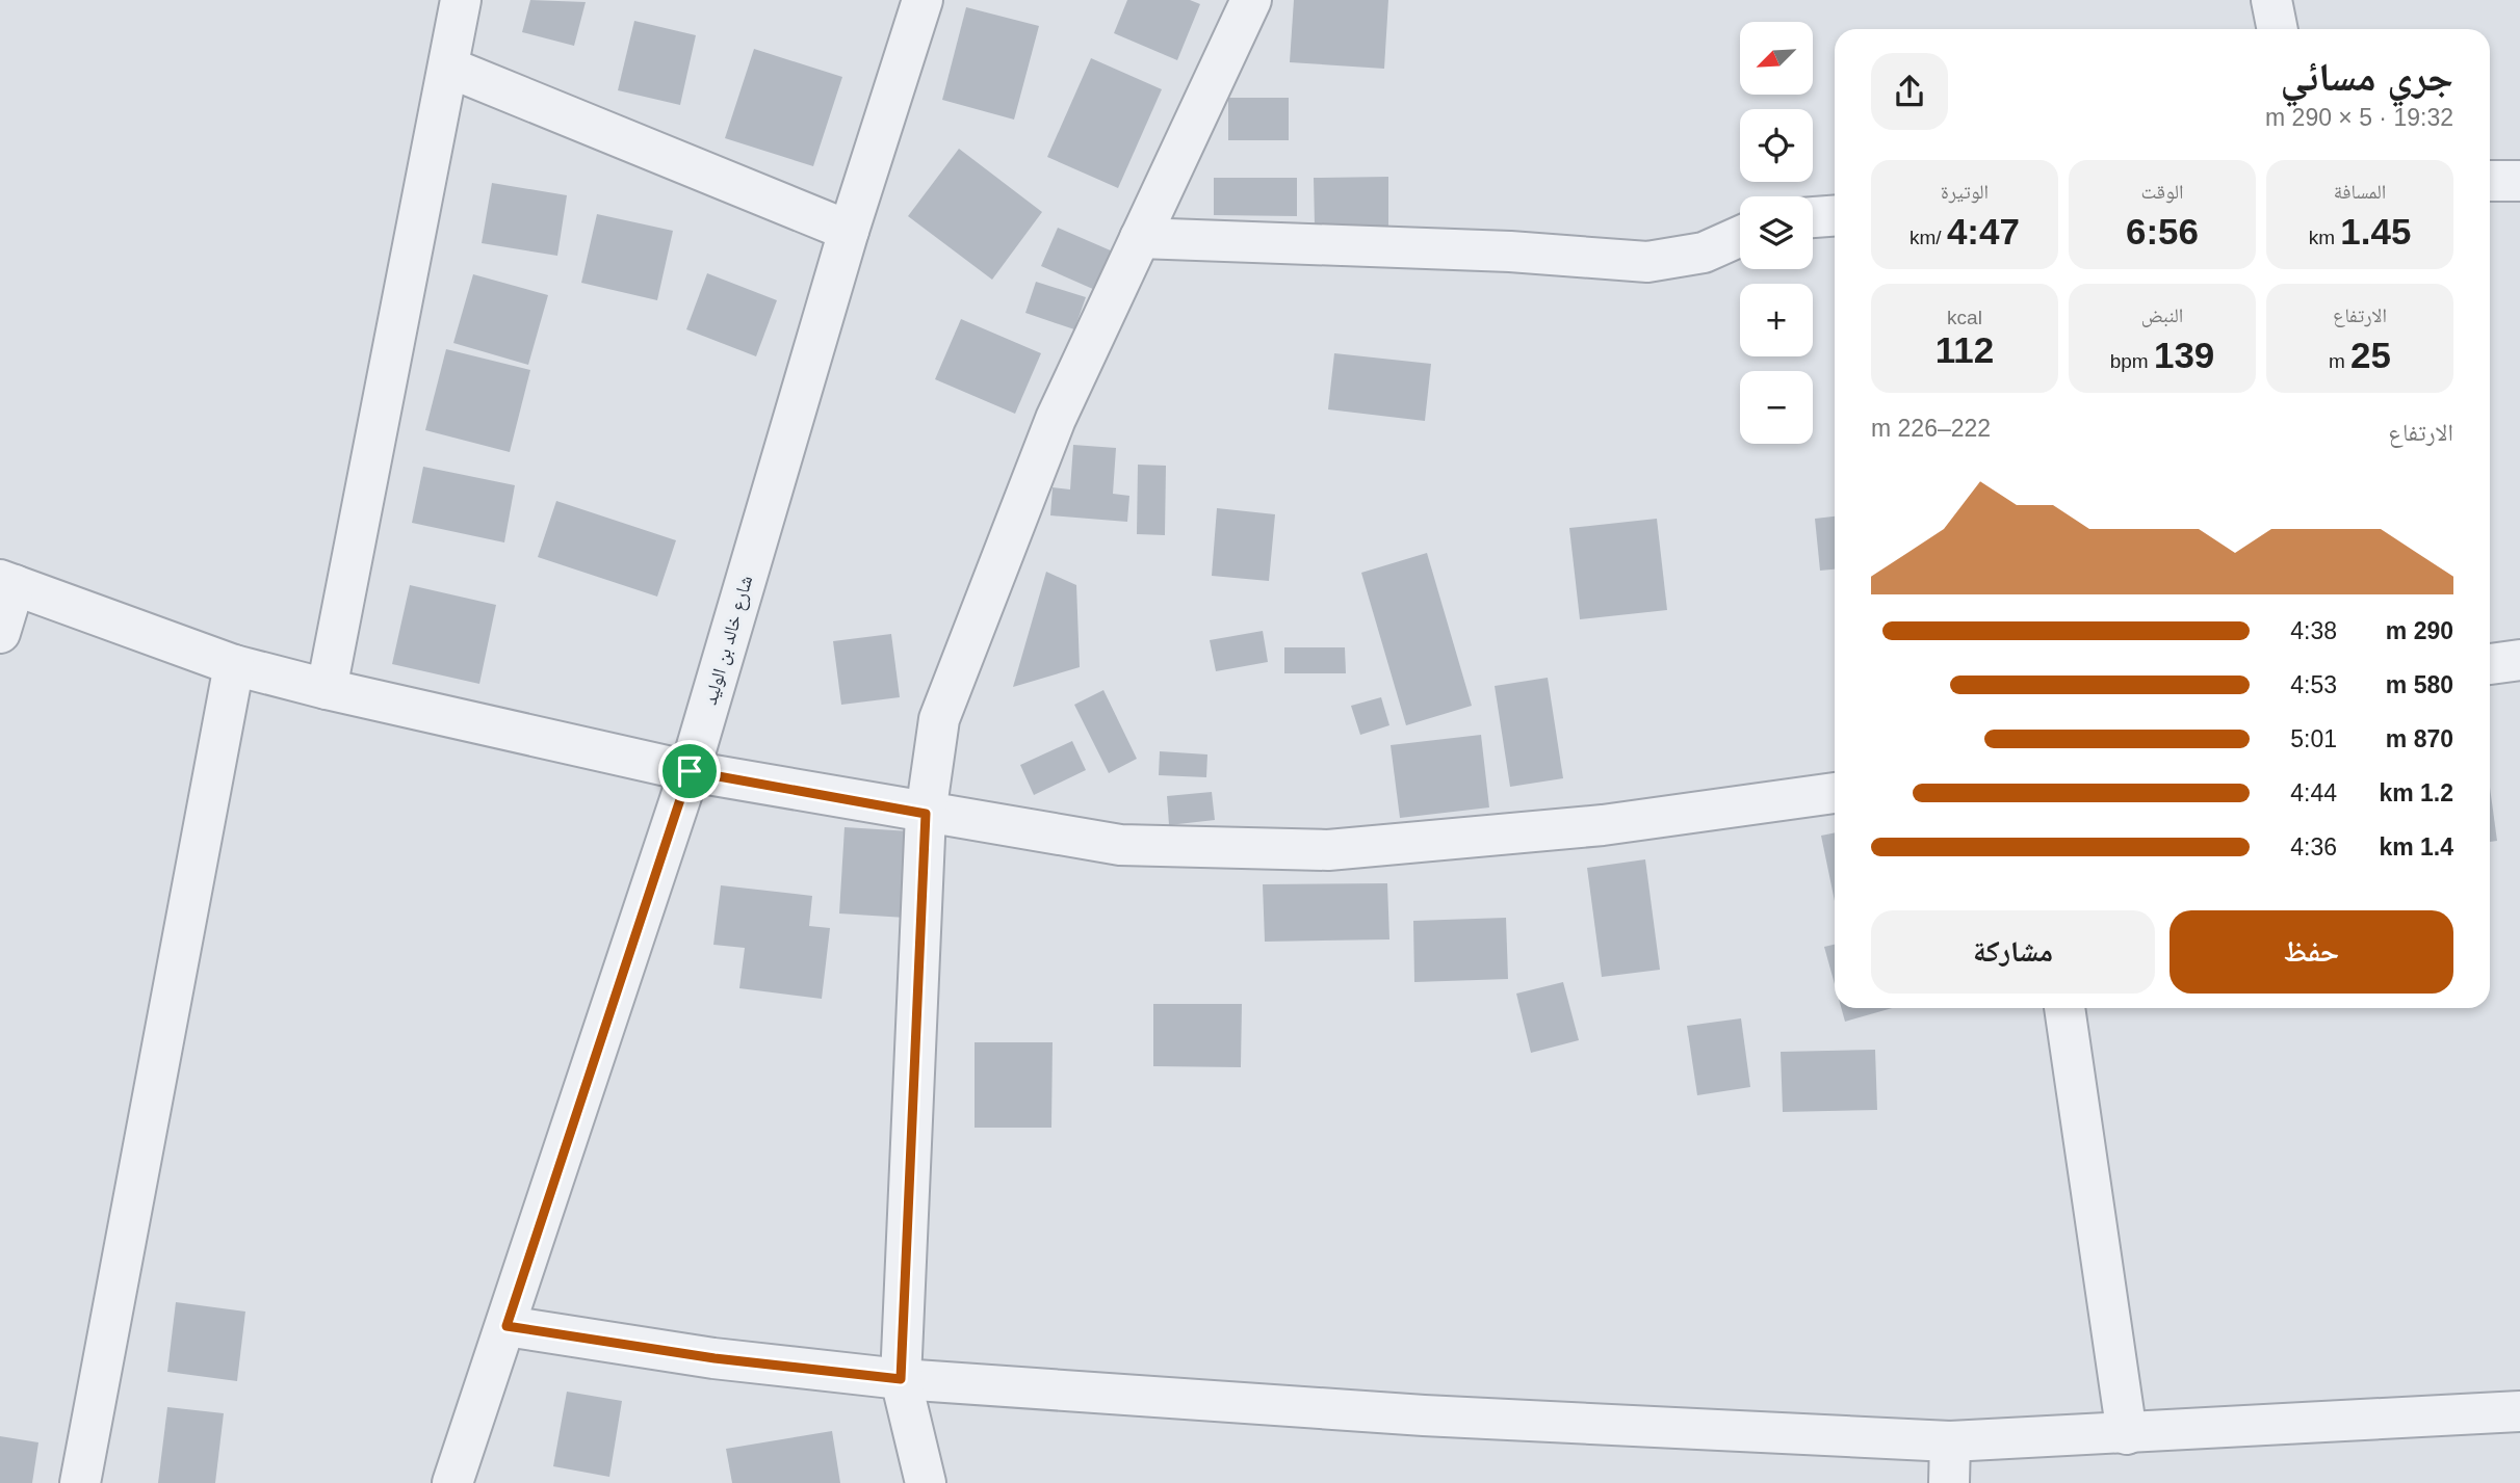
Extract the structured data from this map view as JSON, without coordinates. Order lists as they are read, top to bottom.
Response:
{
  "streets": {
    "street": ["شارع خالد بن الوليد"]
  },
  "north": "bottom left",
  "page": {
    "map_buttons": ["+", "−"],
    "heading": ["جري مسائي", "19:32 · 5 × 290 m"],
    "stats": [
      ["المسافة", "1.45 km"],
      ["الوقت", "6:56"],
      ["الوتيرة", "4:47 /km"],
      ["الارتفاع", "25 m"],
      ["النبض", "139 bpm"],
      ["kcal", "112"]
    ],
    "chart": ["الارتفاع", "222–226 m"],
    "list": [
      {
        "name": "290 m",
        "note": "4:38"
      },
      {
        "name": "580 m",
        "note": "4:53"
      },
      {
        "name": "870 m",
        "note": "5:01"
      },
      {
        "name": "1.2 km",
        "note": "4:44"
      },
      {
        "name": "1.4 km",
        "note": "4:36"
      }
    ],
    "buttons": ["حفظ", "مشاركة"]
  }
}
